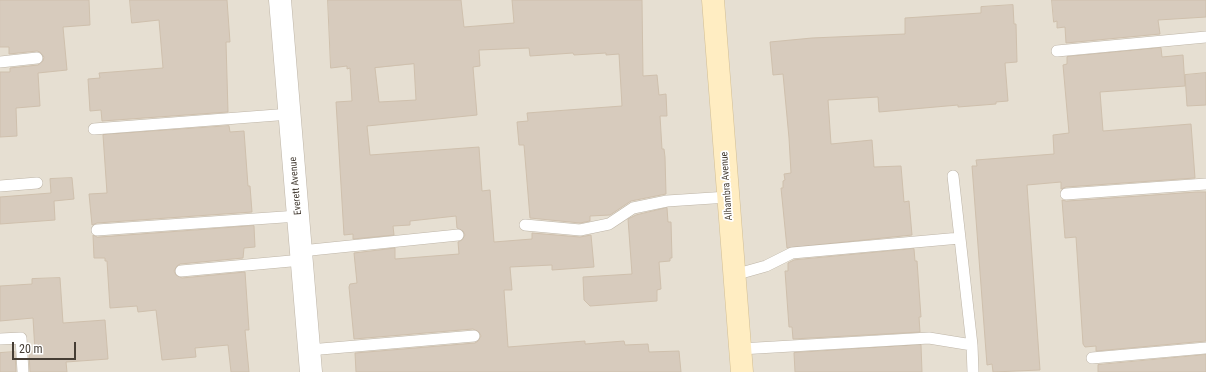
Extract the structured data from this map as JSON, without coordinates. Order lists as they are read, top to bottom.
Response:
{
  "streets": {
    "street": ["Everett Avenue", "Alhambra Avenue"]
  },
  "scale_bar": "20 m"
}
